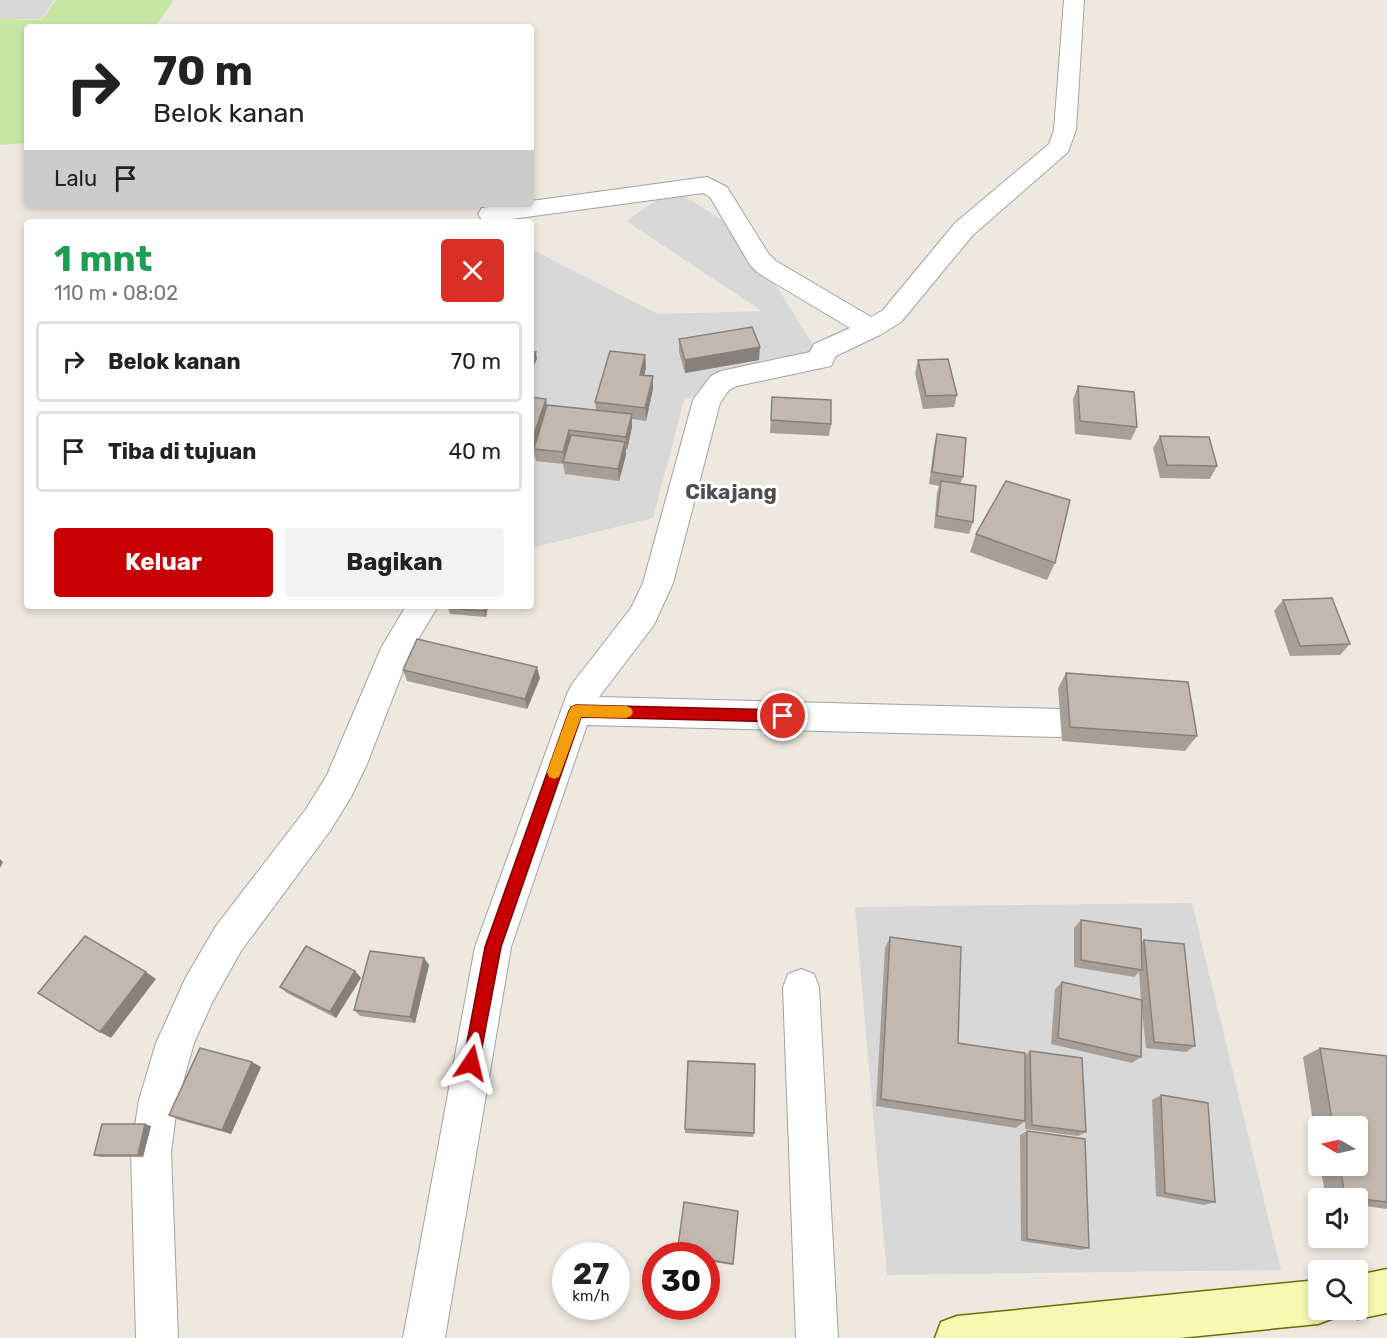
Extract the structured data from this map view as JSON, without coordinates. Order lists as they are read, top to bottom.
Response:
{
  "districts": ["Cikajang"],
  "north": "left",
  "page": {
    "turn": ["70 m", "Belok kanan"],
    "then": "Lalu",
    "heading": ["1 mnt", "110 m · 08:02"],
    "list": [
      {
        "name": "Belok kanan",
        "value": "70 m"
      },
      {
        "name": "Tiba di tujuan",
        "value": "40 m"
      }
    ],
    "buttons": ["Keluar", "Bagikan"],
    "speed": "27 km/h",
    "limit": "30"
  }
}
